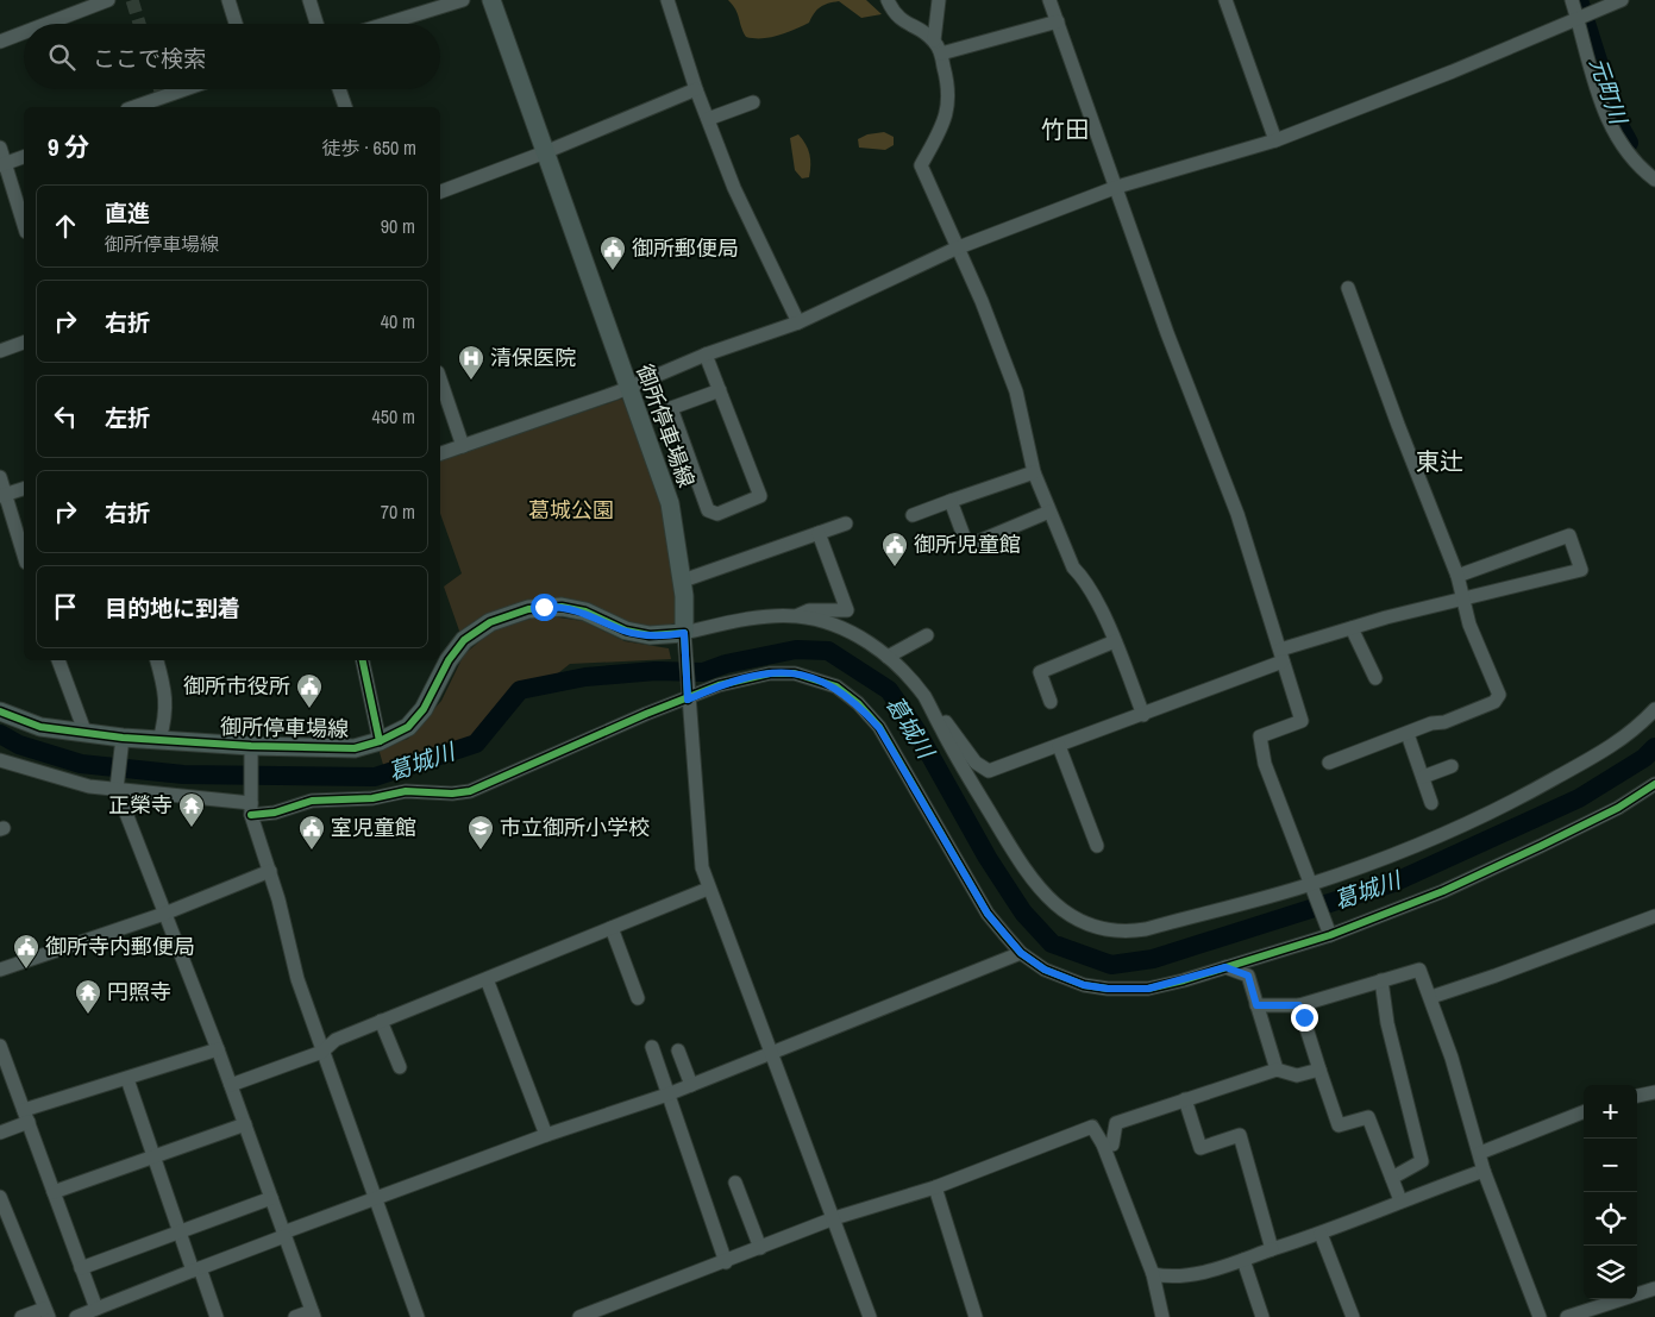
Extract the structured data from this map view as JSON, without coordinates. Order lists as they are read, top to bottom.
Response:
{
  "streets": {
    "main road": ["御所停車場線"]
  },
  "districts": ["竹田", "東辻"],
  "water": ["元町川", "葛城川"],
  "parks": ["葛城公園"],
  "places": {
    "public building": [
      "御所郵便局",
      "御所児童館",
      "御所市役所",
      "室児童館",
      "御所寺内郵便局"
    ],
    "hospital": ["清保医院"],
    "temple": ["正榮寺", "円照寺"],
    "school or university": ["市立御所小学校"]
  },
  "page": {
    "search": "ここで検索",
    "heading": ["9 分", "徒歩 · 650 m"],
    "list": [
      ["直進", "御所停車場線", "90 m"],
      ["右折", "40 m"],
      ["左折", "450 m"],
      ["右折", "70 m"],
      "目的地に到着"
    ],
    "map_buttons": ["+", "−"]
  }
}
